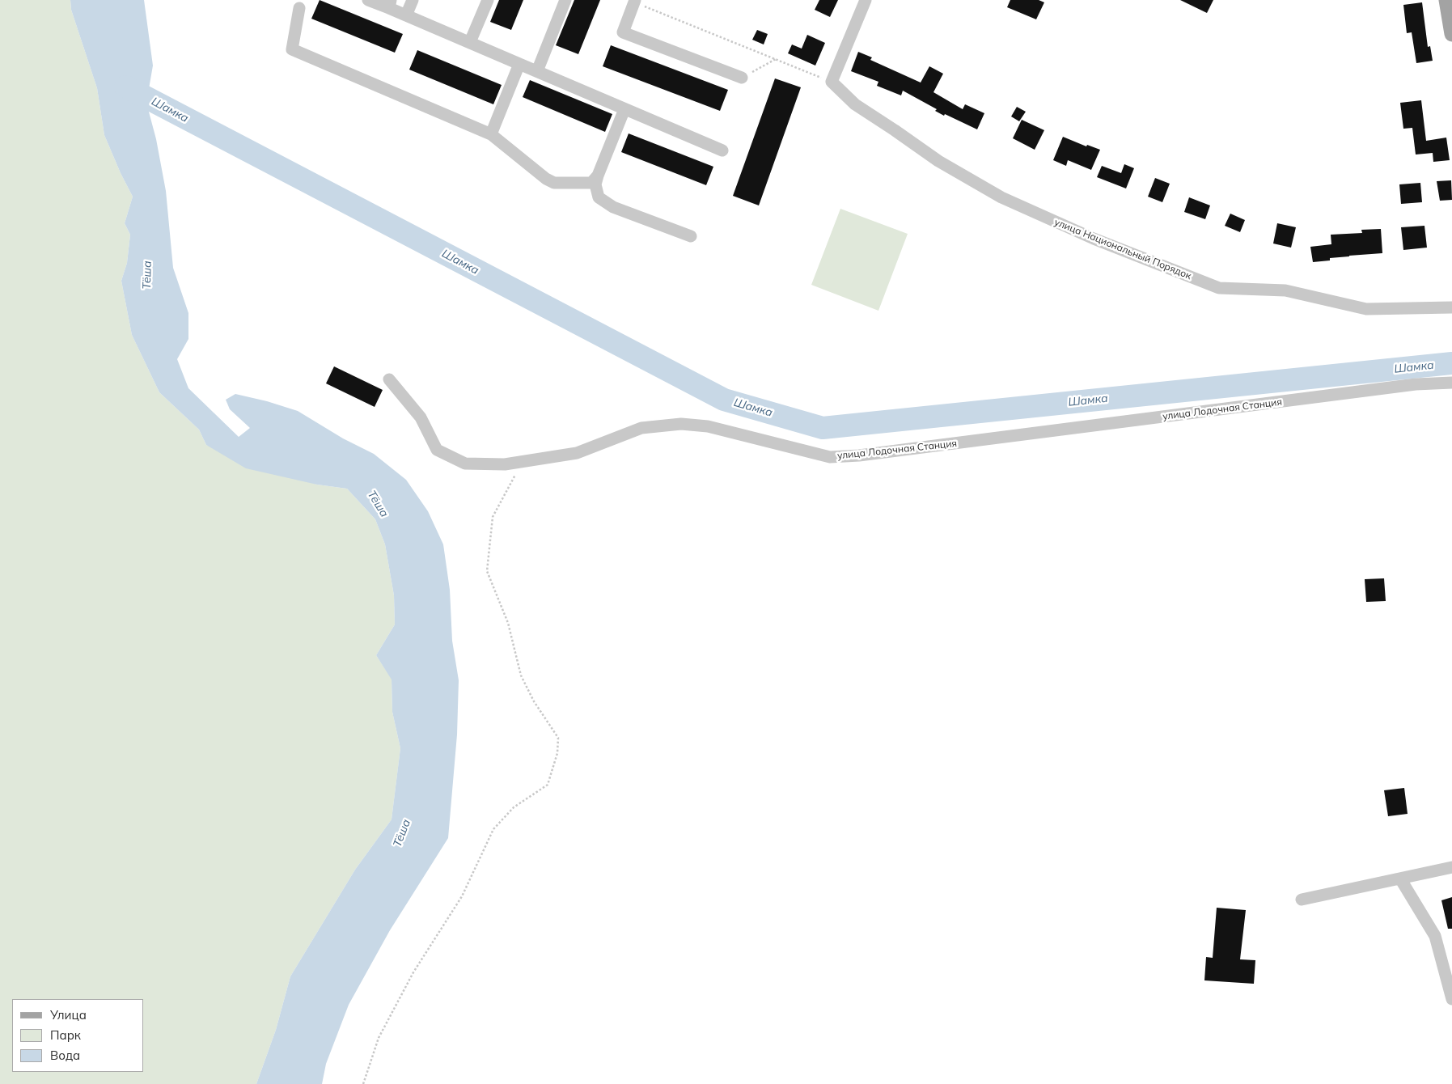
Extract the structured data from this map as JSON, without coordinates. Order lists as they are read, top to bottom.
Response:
{
  "streets": {
    "street": ["улица Национальный Порядок", "улица Лодочная Станция"]
  },
  "water": ["Шамка", "Тёша"],
  "legend": ["Улица", "Парк", "Вода"]
}
